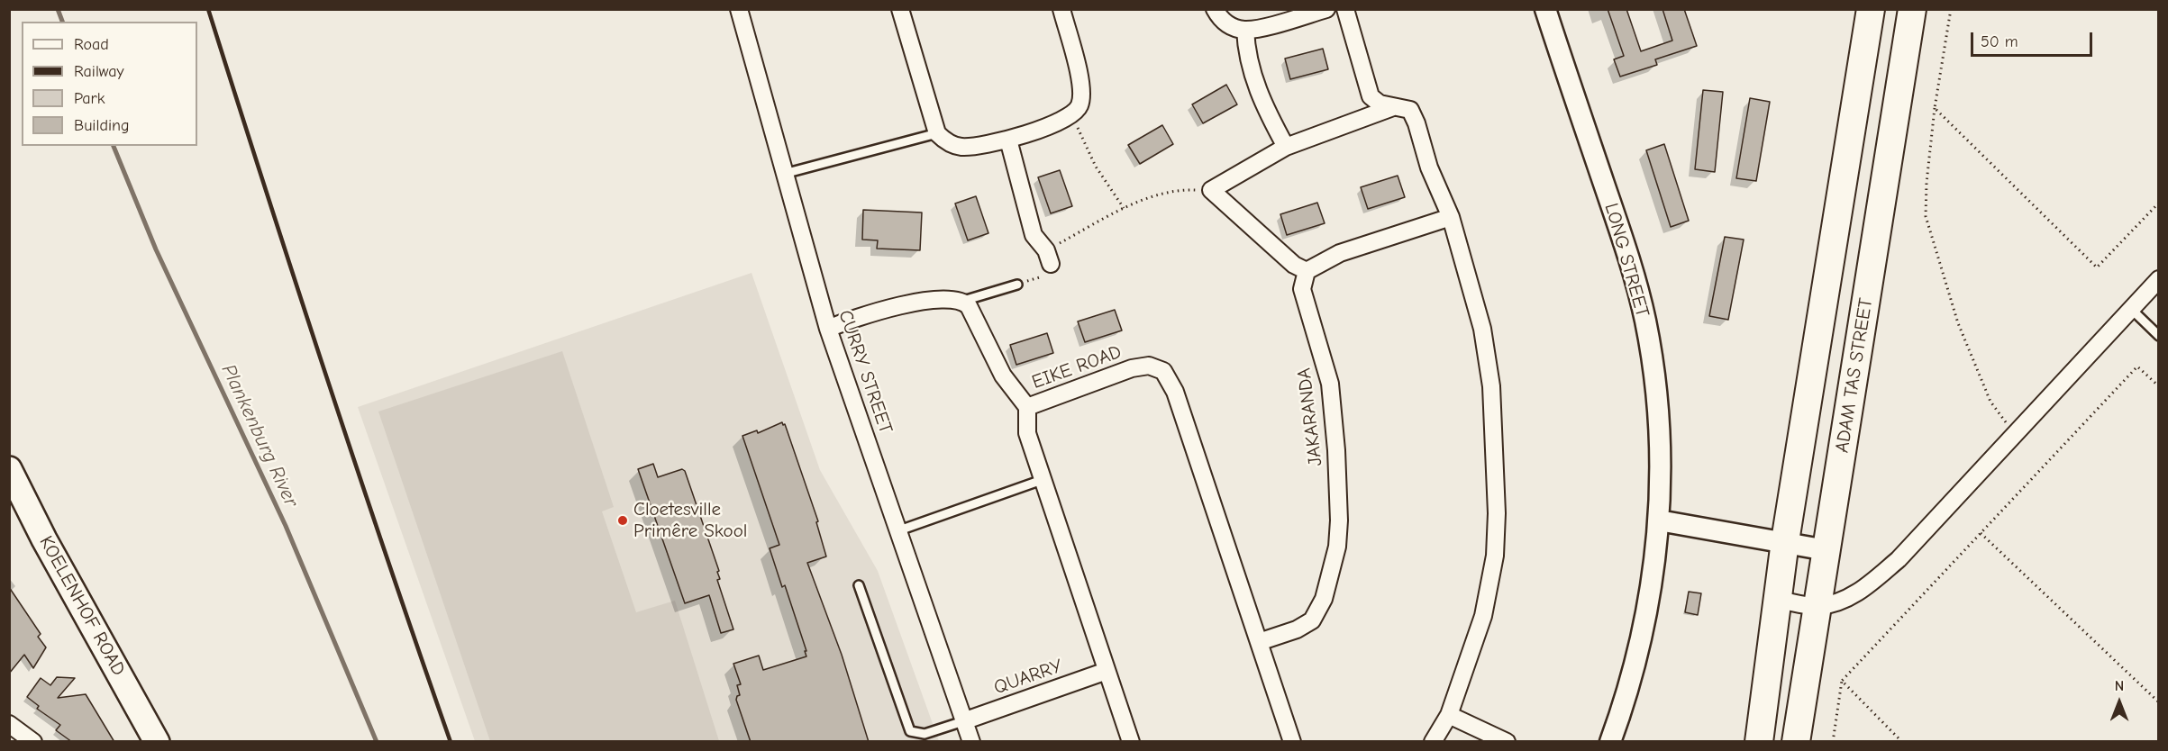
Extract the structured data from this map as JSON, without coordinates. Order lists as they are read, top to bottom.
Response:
{
  "streets": {
    "main road": ["ADAM TAS STREET", "KOELENHOF ROAD"],
    "street": [
      "LONG STREET",
      "EIKE ROAD",
      "CURRY STREET",
      "JAKARANDA",
      "QUARRY"
    ]
  },
  "crossings": [
    ["EIKE ROAD", "JAKARANDA"],
    ["EIKE ROAD", "QUARRY"],
    ["CURRY STREET", "QUARRY"]
  ],
  "water": ["Plankenburg River"],
  "places": ["Cloetesville Primêre Skool"],
  "legend": [
    "Road",
    "Railway",
    "Park",
    "Building"
  ],
  "scale_bar": "50 m",
  "north": "top"
}
